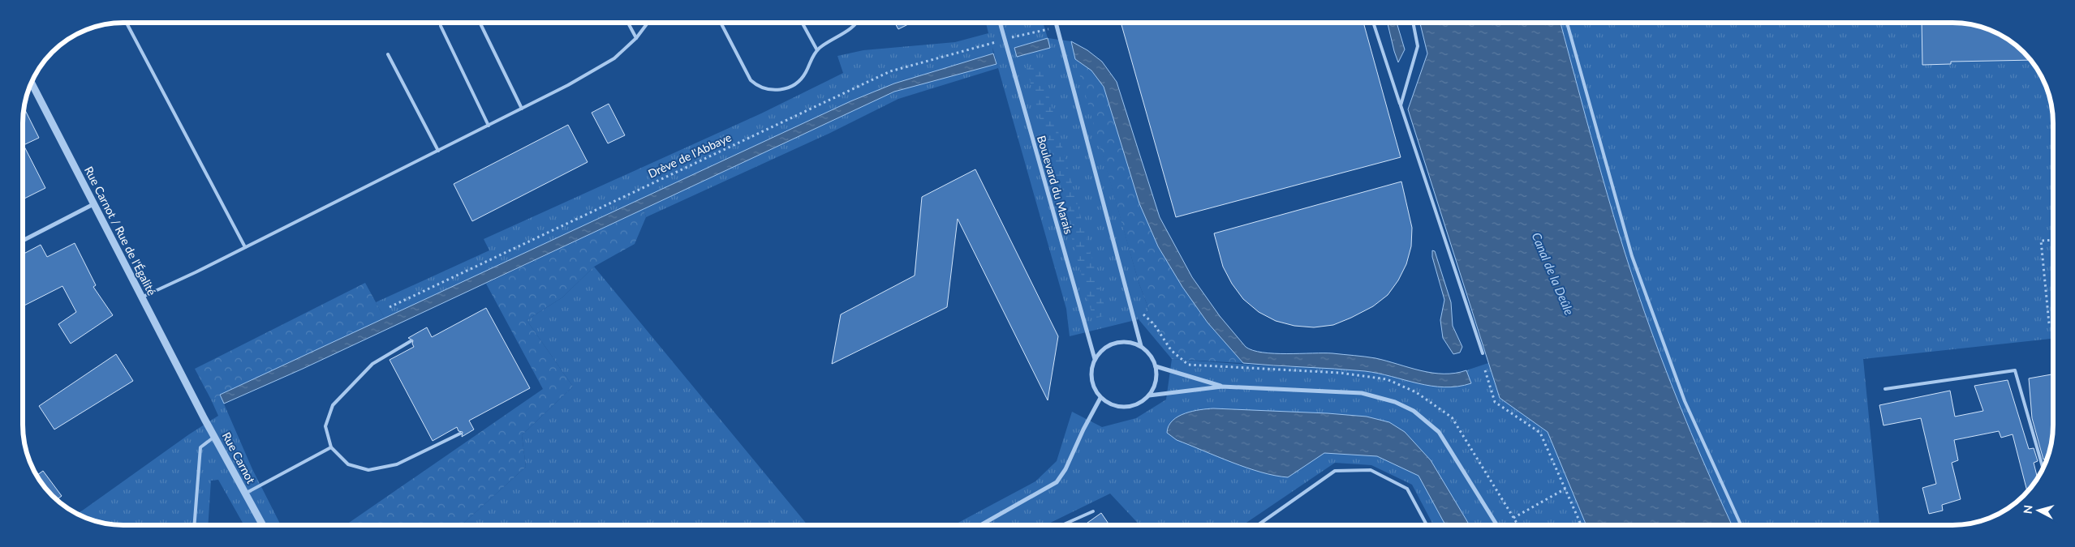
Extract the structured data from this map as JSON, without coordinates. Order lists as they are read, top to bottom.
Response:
{
  "streets": {
    "street": ["Boulevard du Marais", "Rue Carnot / Rue de l'Égalité", "Rue Carnot"],
    "path": ["Drève de l'Abbaye"]
  },
  "crossings": [
    ["Drève de l'Abbaye", "Boulevard du Marais"],
    ["Rue Carnot / Rue de l'Égalité", "Rue Carnot"]
  ],
  "water": ["Canal de la Deûle"],
  "north": "left"
}
